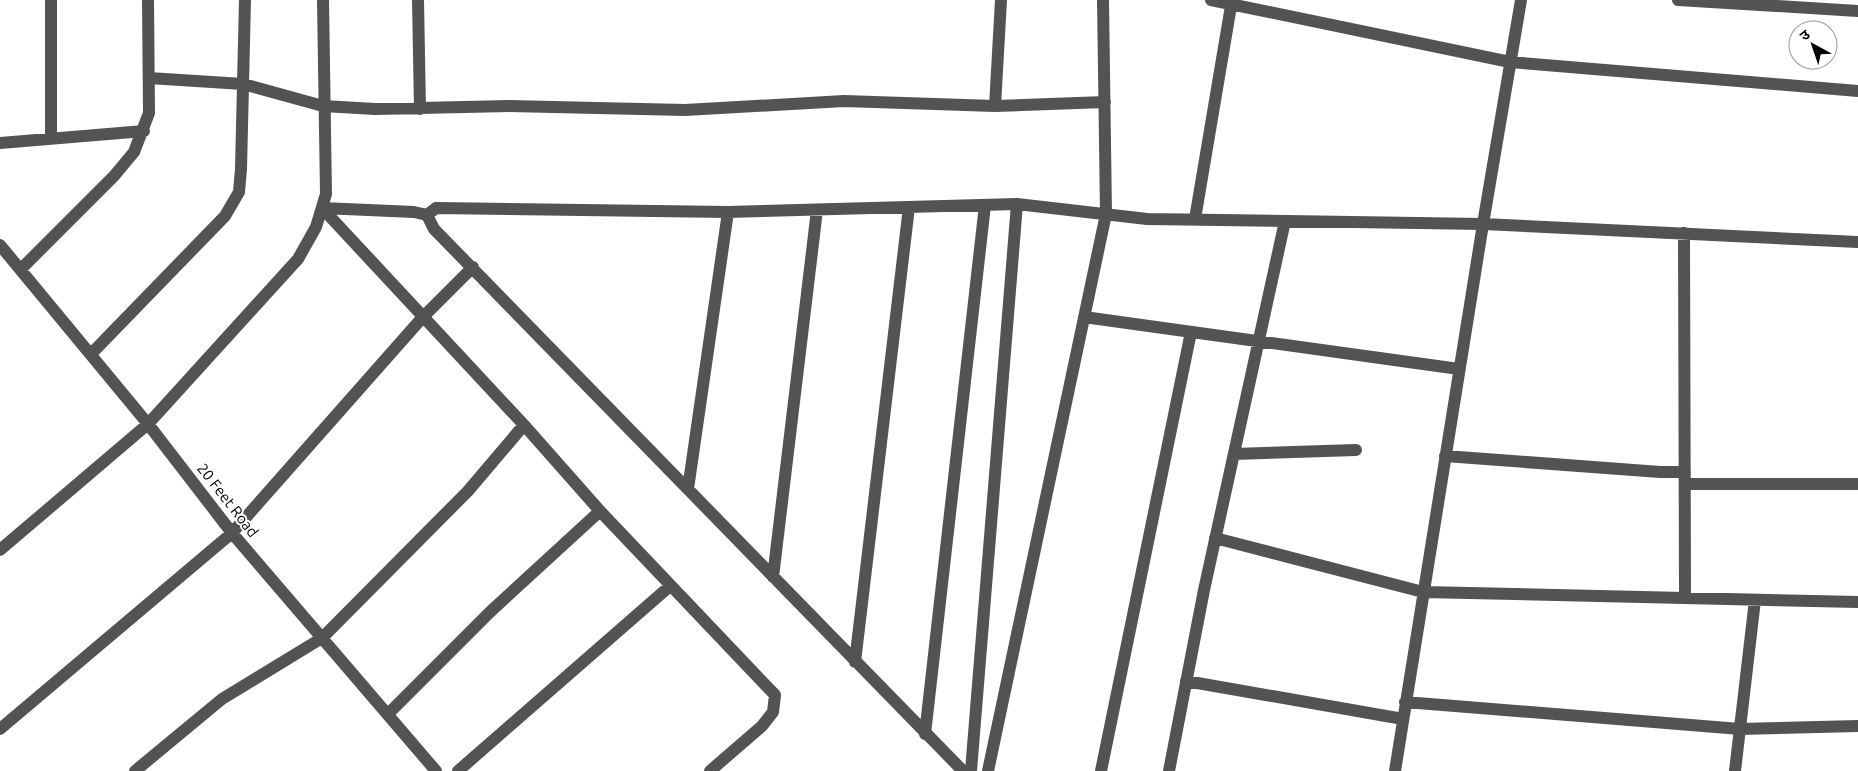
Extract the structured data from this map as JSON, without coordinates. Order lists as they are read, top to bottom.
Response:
{
  "streets": {
    "street": ["20 Feet Road"]
  },
  "north": "top left"
}
